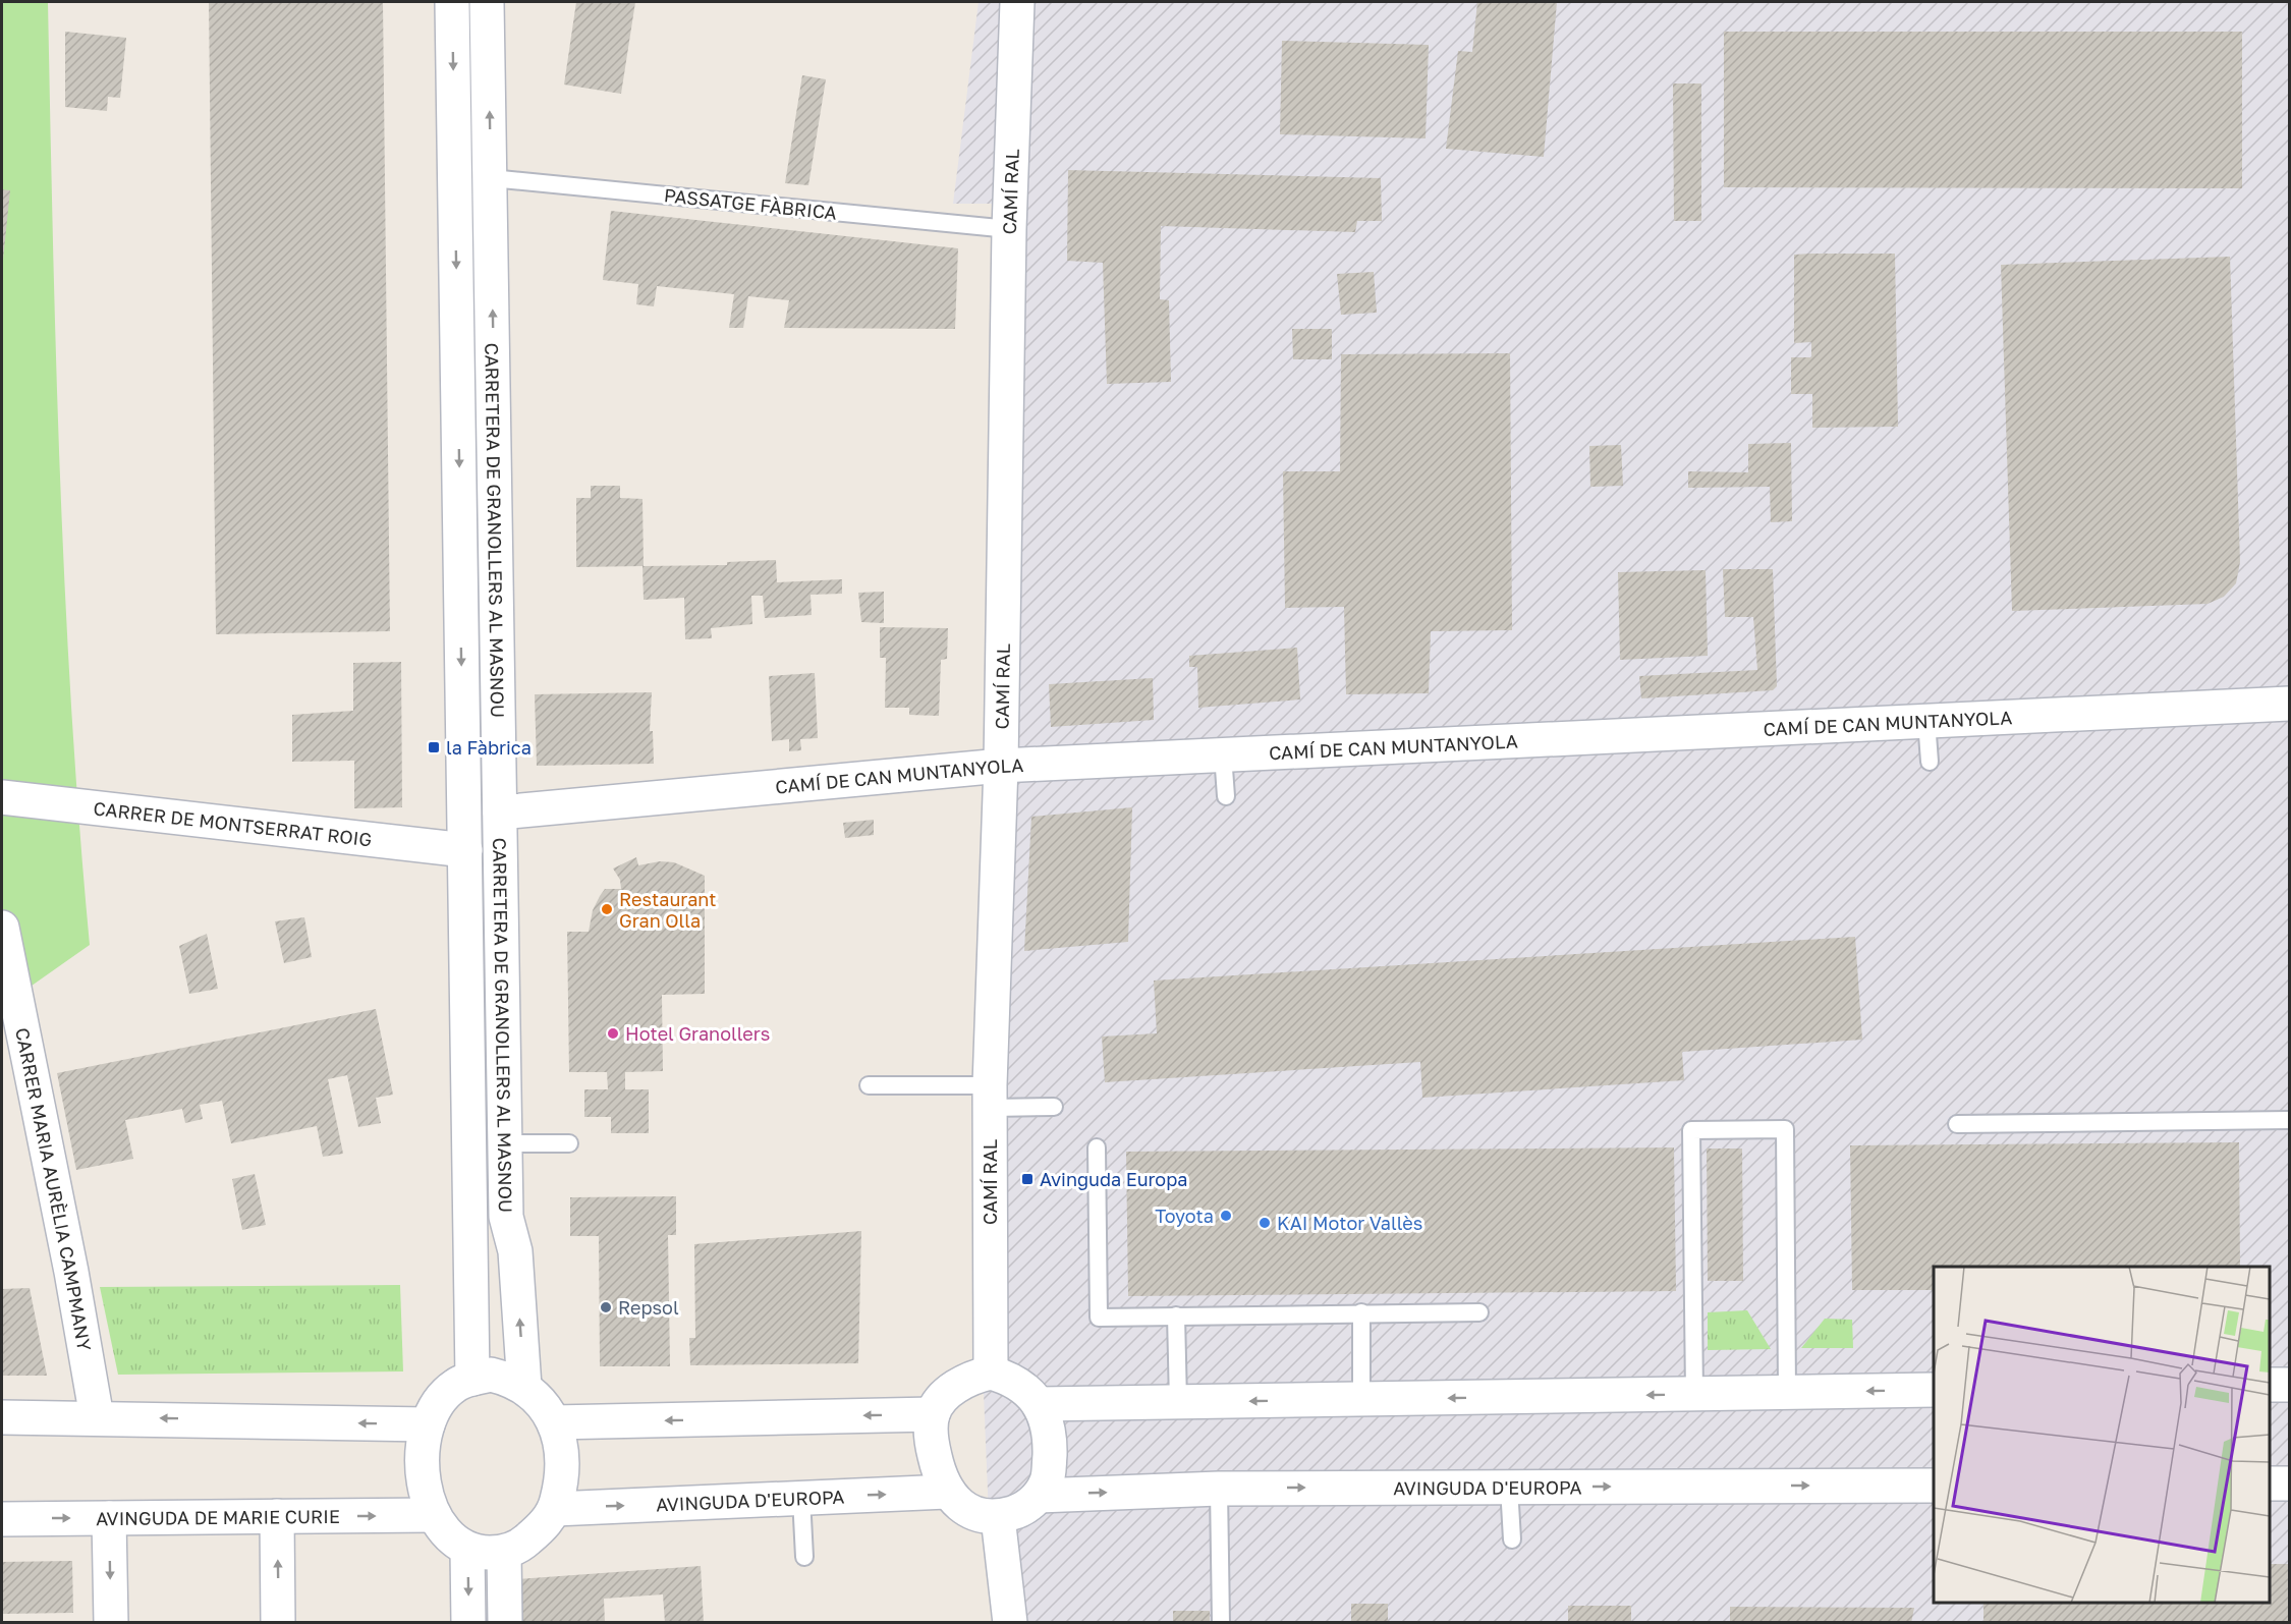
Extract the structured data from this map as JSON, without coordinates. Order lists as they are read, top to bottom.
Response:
{
  "streets": {
    "street": [
      "CAMÍ RAL",
      "CARRETERA DE GRANOLLERS AL MASNOU",
      "CAMÍ DE CAN MUNTANYOLA",
      "CARRER DE MONTSERRAT ROIG",
      "CARRER MARIA AURÈLIA CAMPMANY",
      "AVINGUDA D'EUROPA",
      "AVINGUDA DE MARIE CURIE"
    ],
    "lane": ["PASSATGE FÀBRICA"]
  },
  "crossings": [
    ["CAMÍ RAL", "PASSATGE FÀBRICA"],
    ["CAMÍ RAL", "CAMÍ DE CAN MUNTANYOLA"],
    ["CAMÍ RAL", "AVINGUDA D'EUROPA"],
    ["PASSATGE FÀBRICA", "CARRETERA DE GRANOLLERS AL MASNOU"],
    ["CARRETERA DE GRANOLLERS AL MASNOU", "CAMÍ DE CAN MUNTANYOLA"],
    ["CARRETERA DE GRANOLLERS AL MASNOU", "CARRER DE MONTSERRAT ROIG"],
    ["CARRETERA DE GRANOLLERS AL MASNOU", "AVINGUDA D'EUROPA"],
    ["CARRETERA DE GRANOLLERS AL MASNOU", "AVINGUDA DE MARIE CURIE"],
    ["AVINGUDA D'EUROPA", "AVINGUDA DE MARIE CURIE"]
  ],
  "places": {
    "transit": ["la Fàbrica", "Avinguda Europa"],
    "other": [
      "Restaurant Gran Olla",
      "Hotel Granollers",
      "Toyota",
      "KAI Motor Vallès",
      "Repsol"
    ]
  }
}
